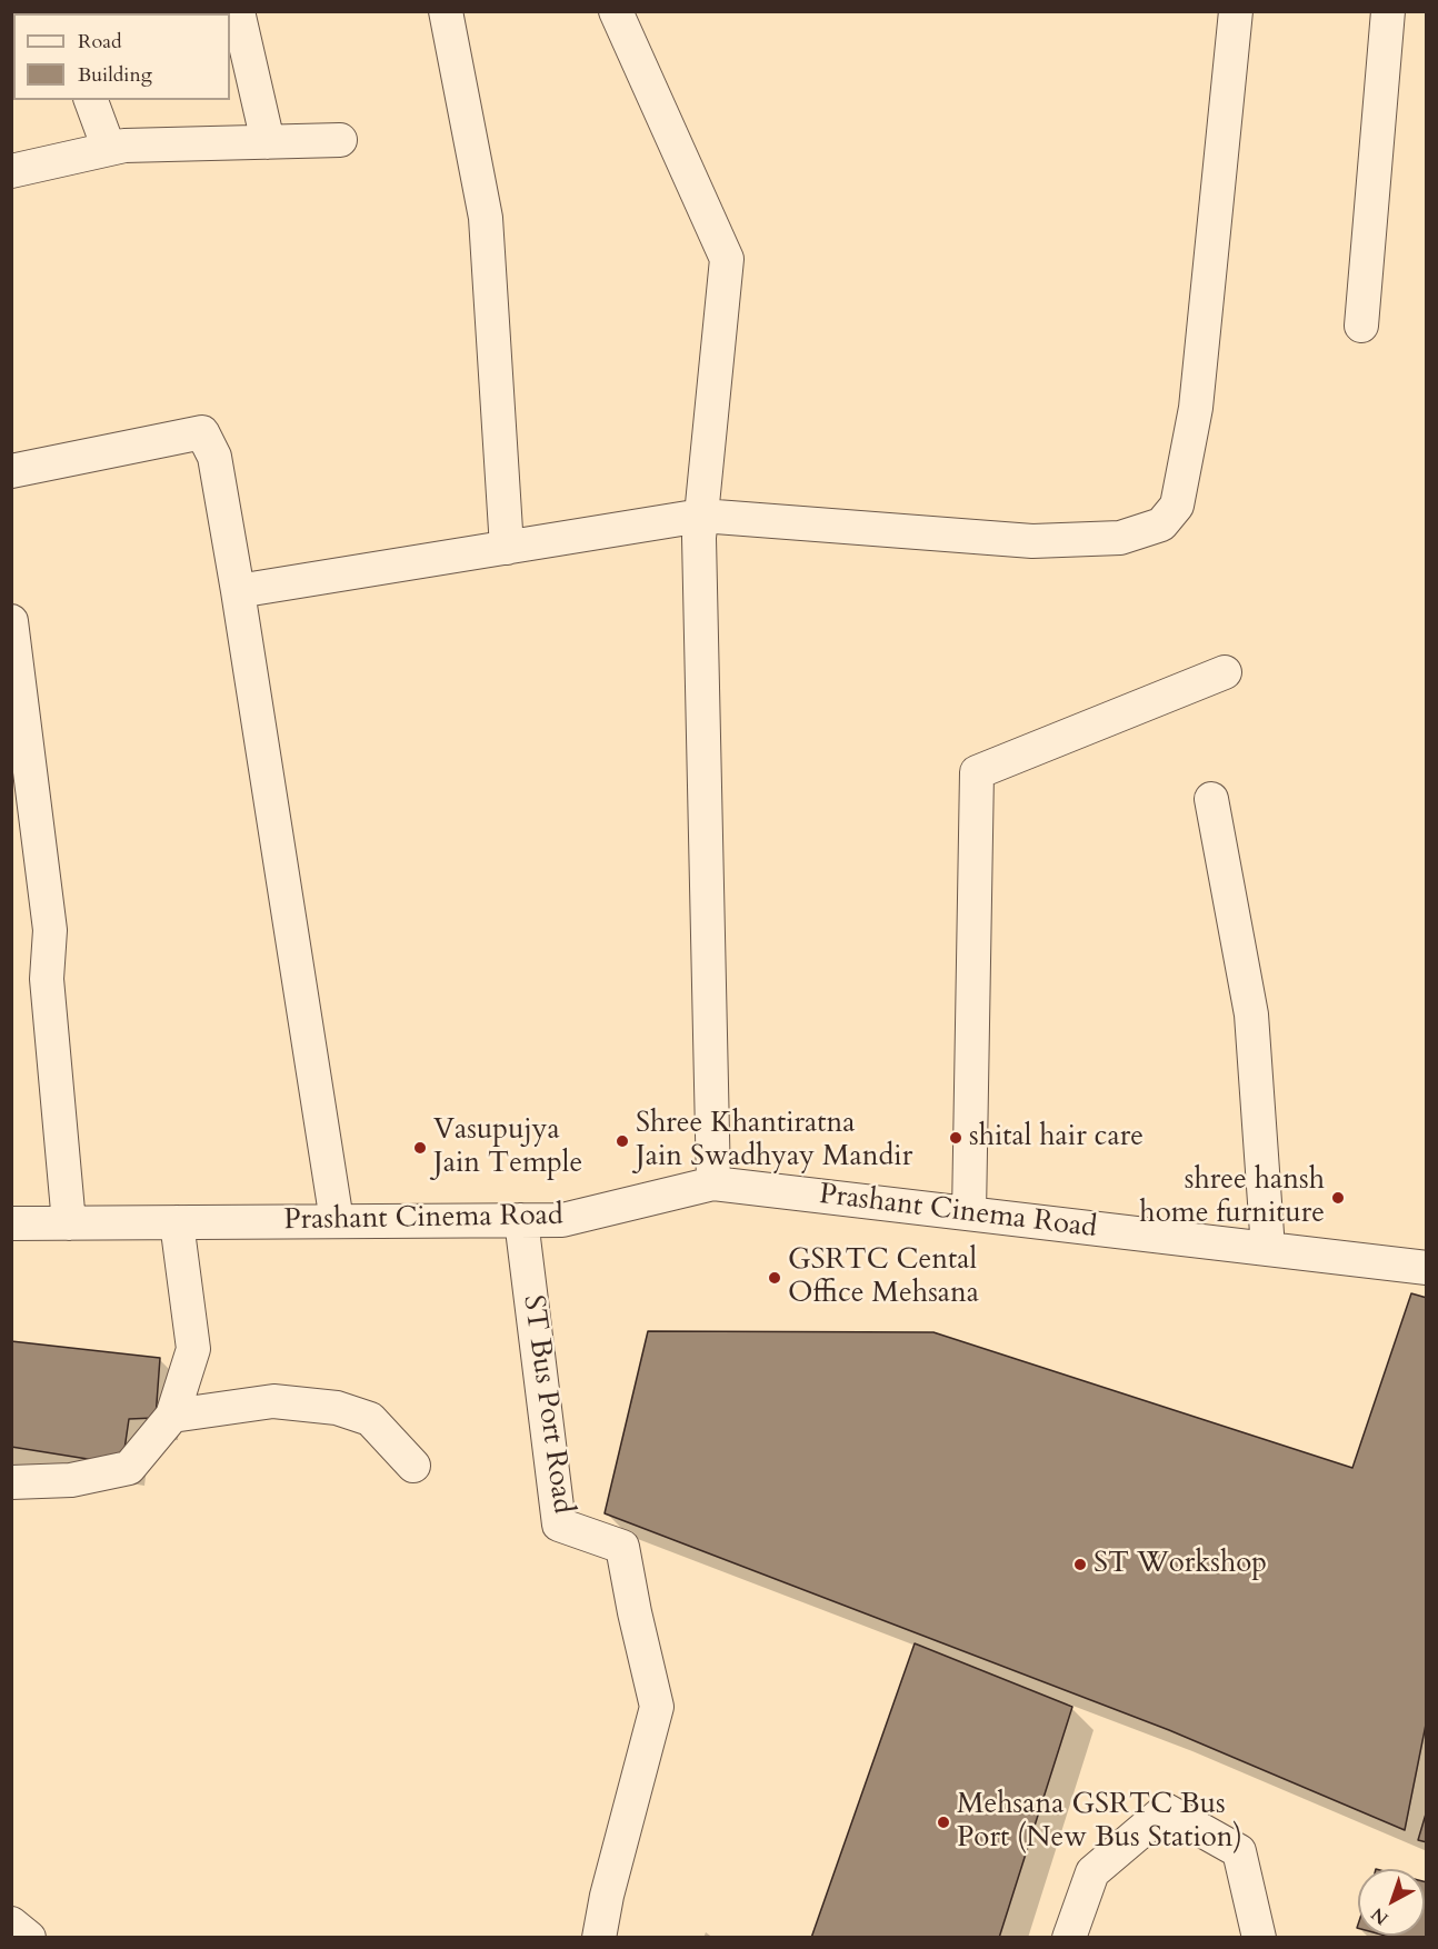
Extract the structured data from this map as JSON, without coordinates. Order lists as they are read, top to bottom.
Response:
{
  "streets": {
    "street": ["Prashant Cinema Road", "ST Bus Port Road"]
  },
  "crossings": [
    ["Prashant Cinema Road", "ST Bus Port Road"]
  ],
  "places": [
    "shital hair care",
    "Shree Khantiratna Jain Swadhyay Mandir",
    "Vasupujya Jain Temple",
    "shree hansh home furniture",
    "GSRTC Cental Office Mehsana",
    "ST Workshop",
    "Mehsana GSRTC Bus Port (New Bus Station)"
  ],
  "legend": ["Road", "Building"],
  "north": "bottom left"
}
